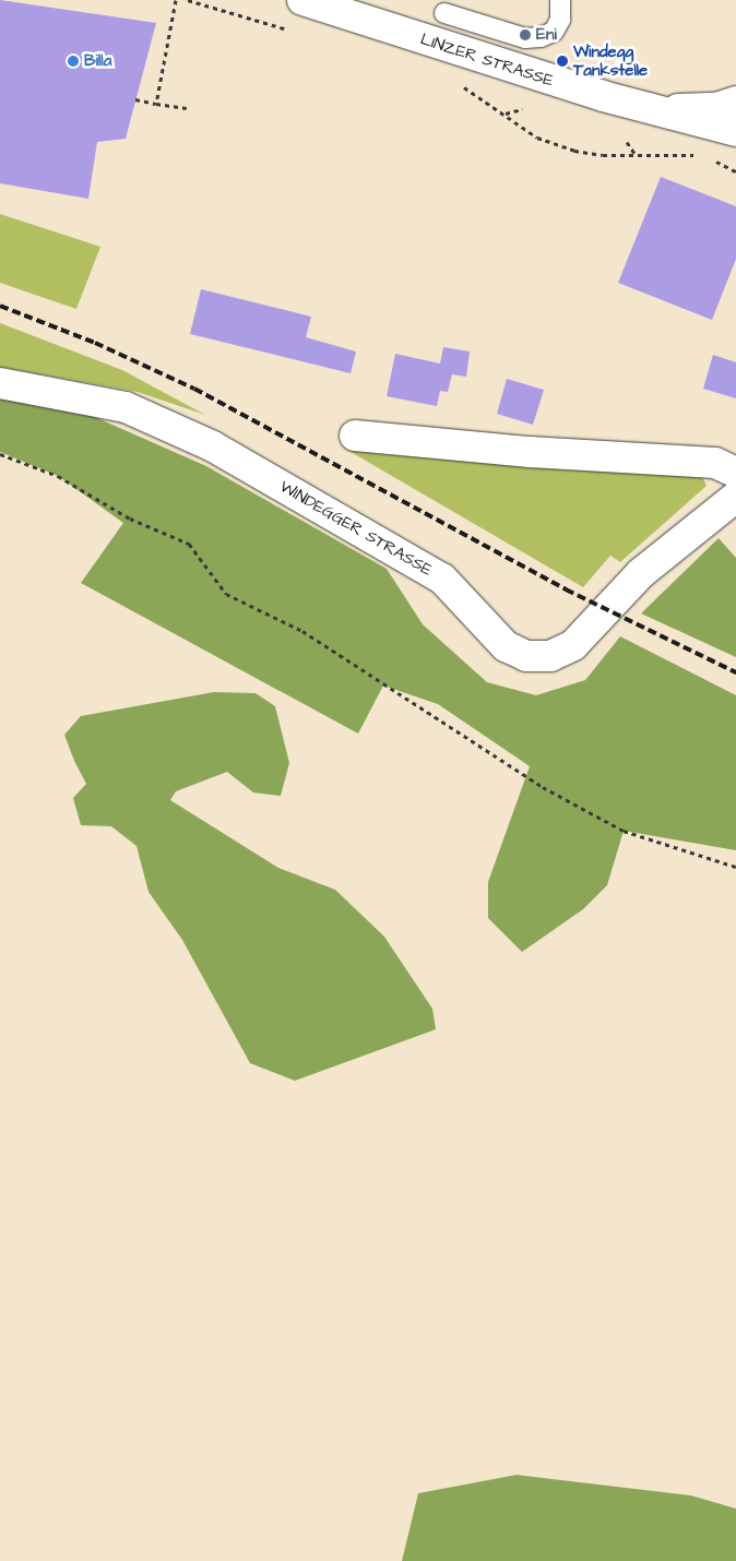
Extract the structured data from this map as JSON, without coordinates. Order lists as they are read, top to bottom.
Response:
{
  "streets": {
    "street": ["LINZER STRASSE", "WINDEGGER STRASSE"]
  },
  "places": ["Eni", "Billa", "Windegg Tankstelle"]
}
